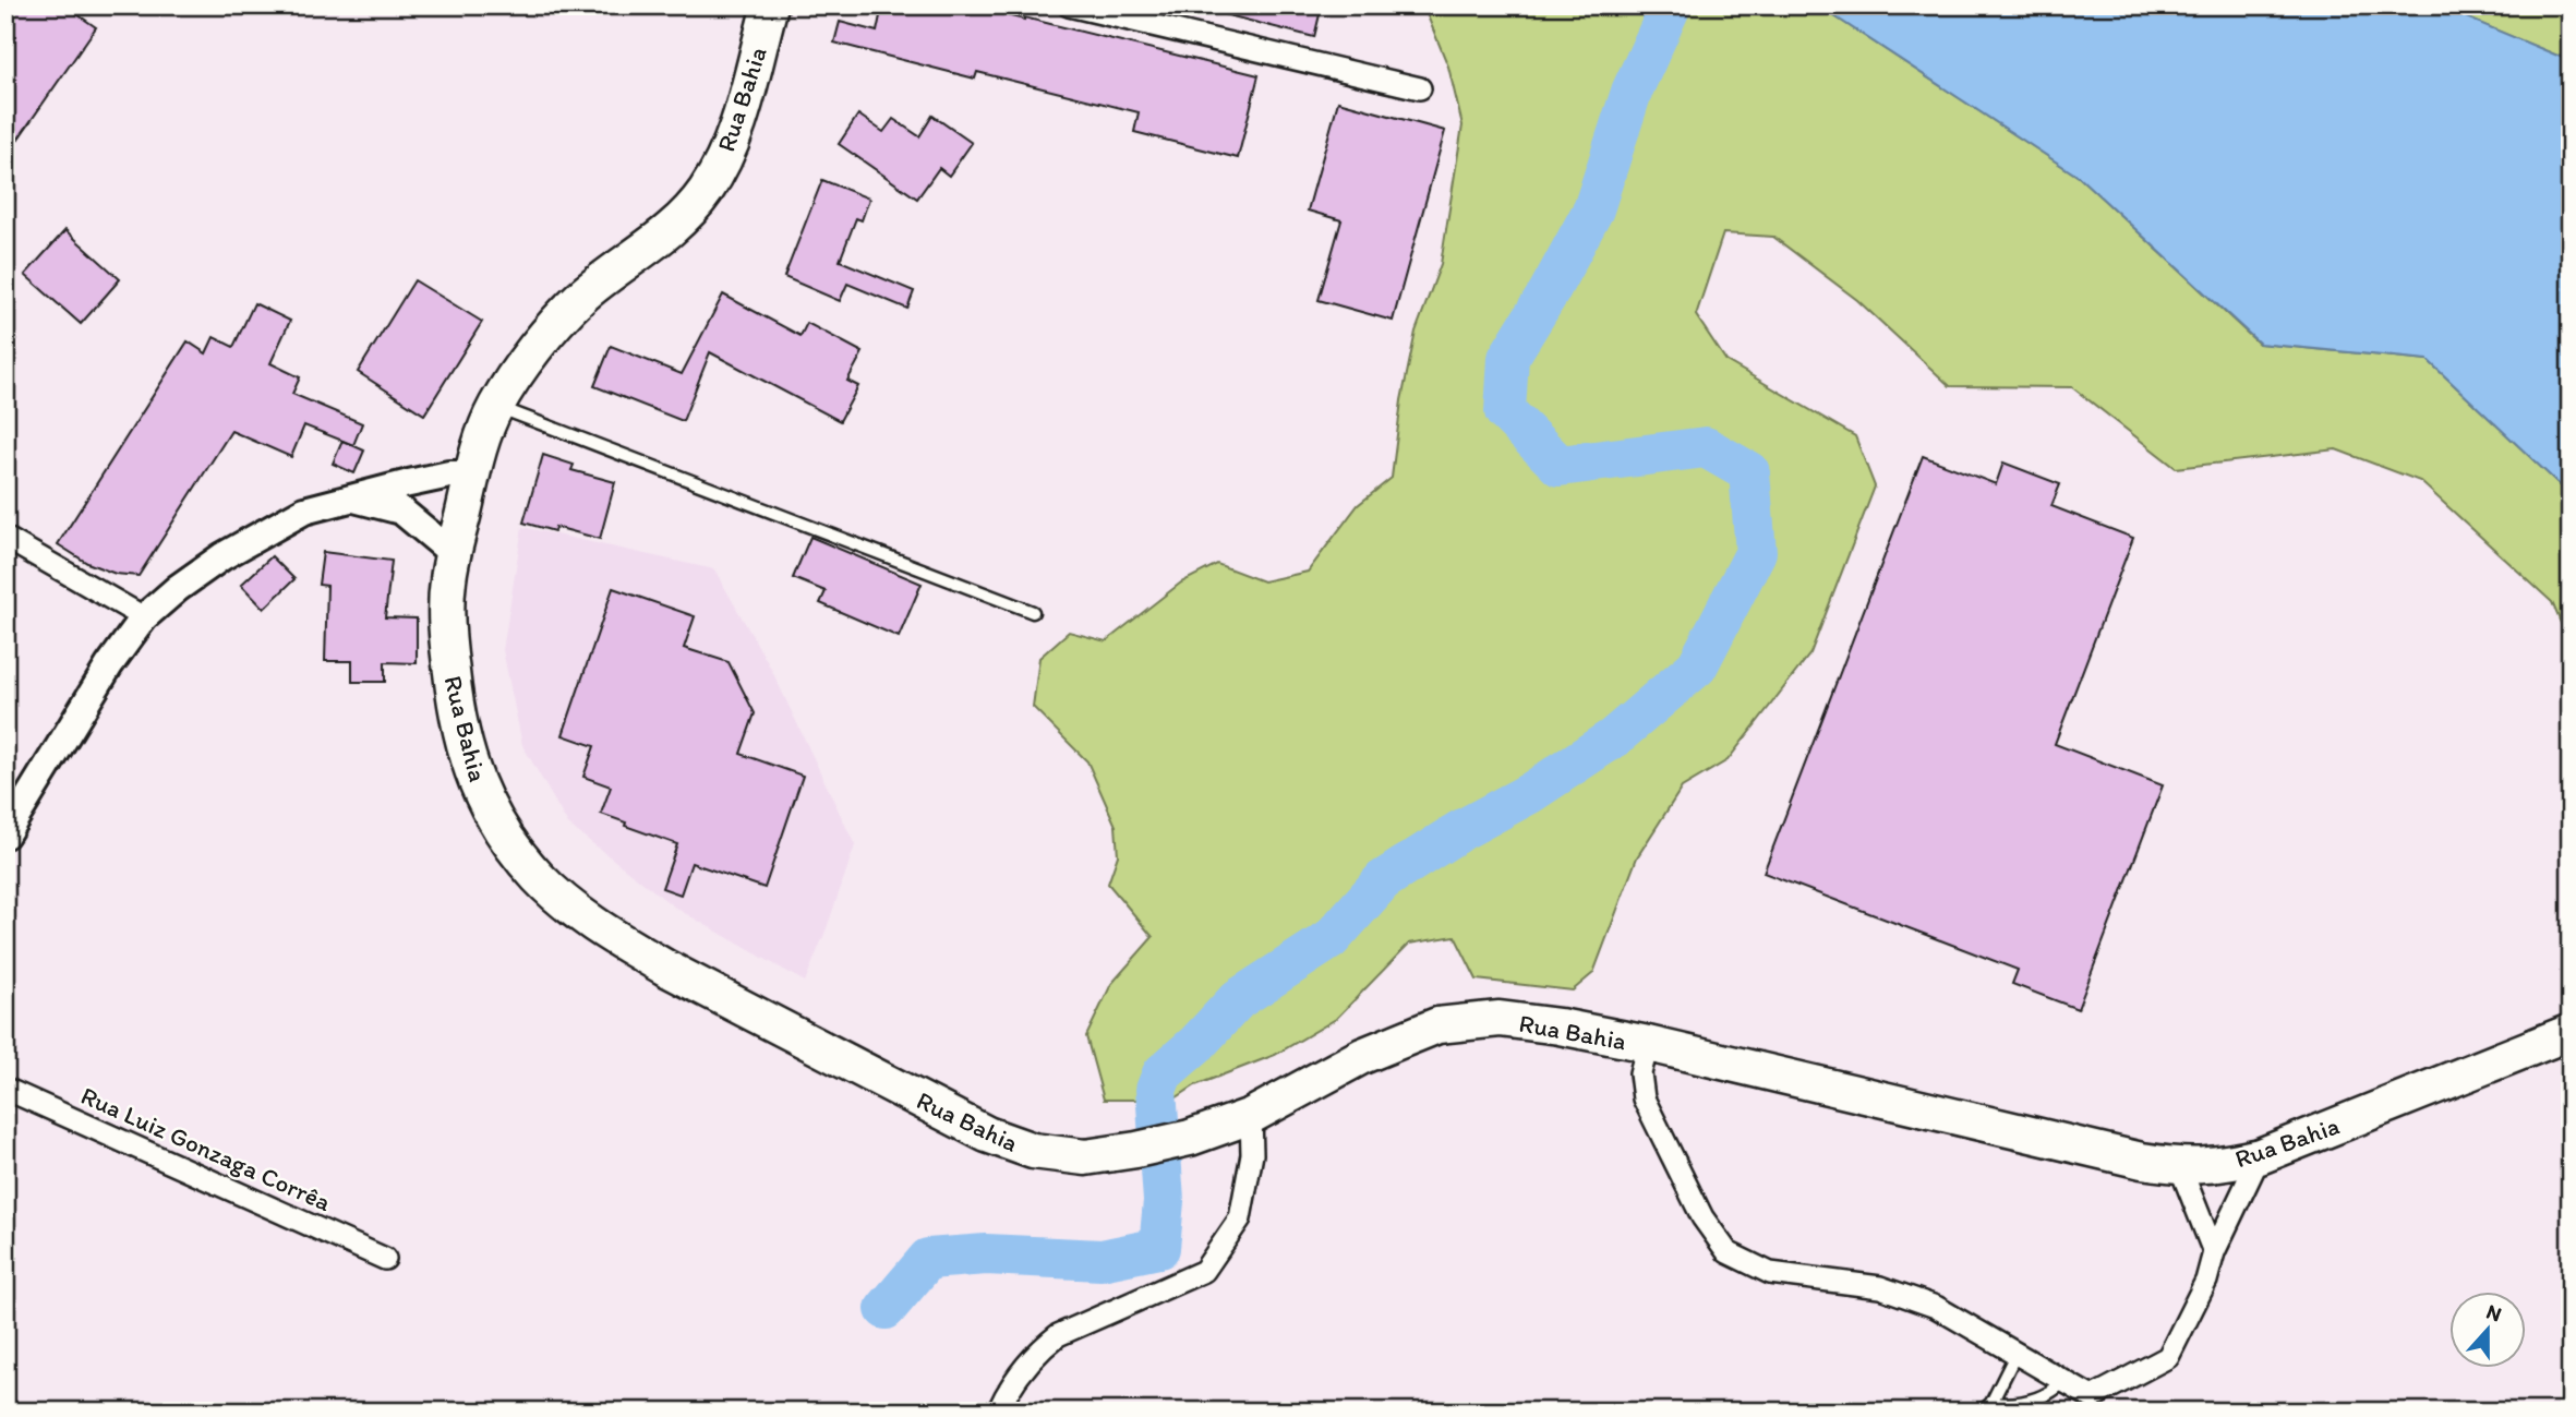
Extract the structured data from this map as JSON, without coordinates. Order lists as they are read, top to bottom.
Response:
{
  "streets": {
    "main road": ["Rua Bahia"],
    "street": ["Rua Luiz Gonzaga Corrêa"]
  },
  "north": "top"
}
